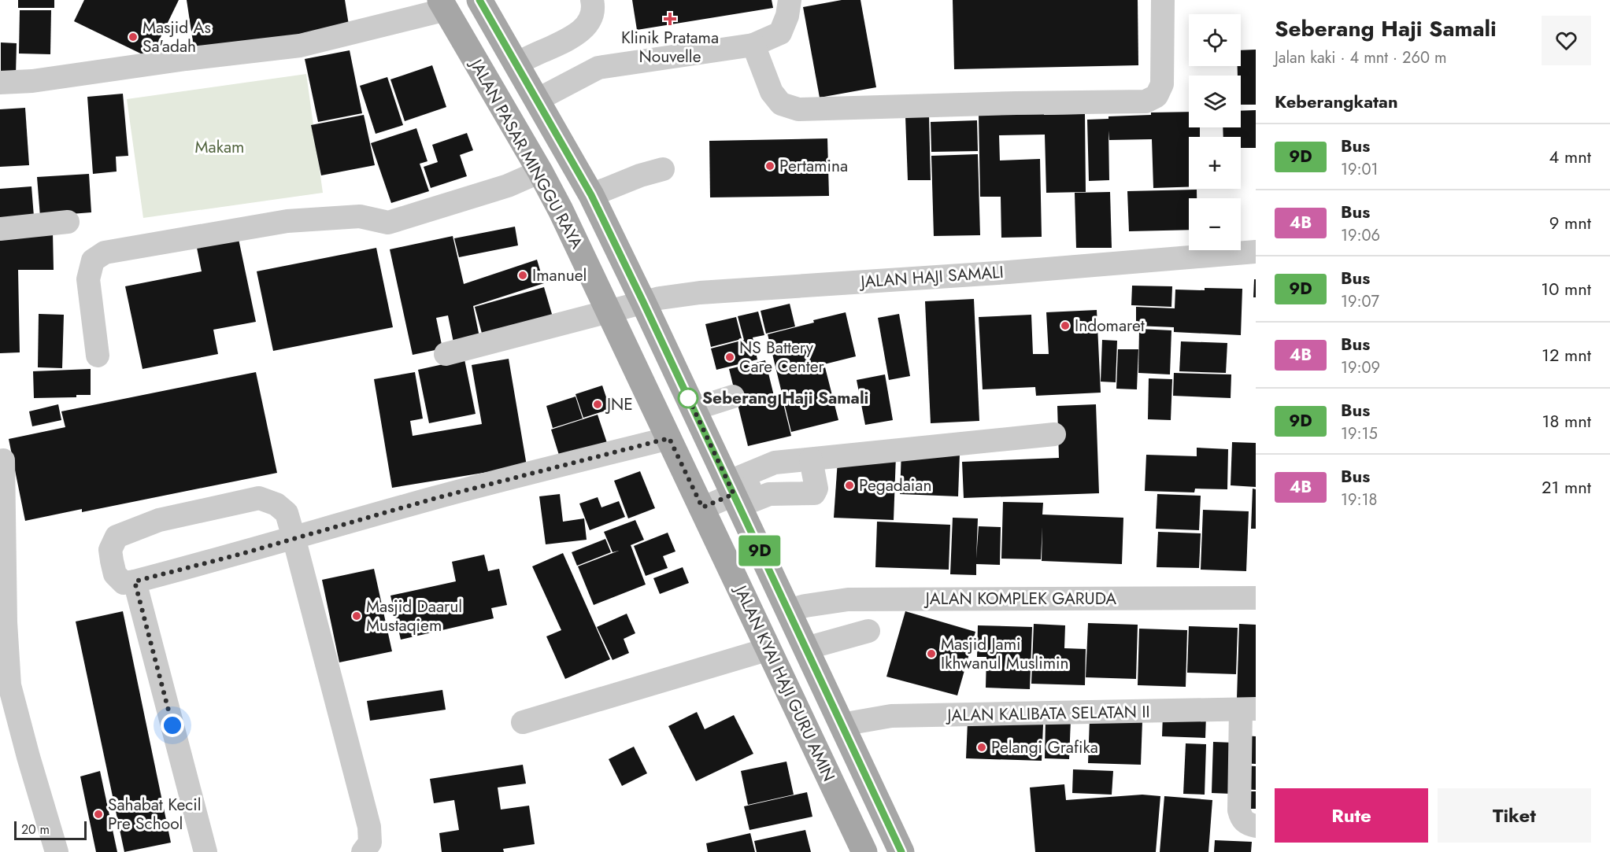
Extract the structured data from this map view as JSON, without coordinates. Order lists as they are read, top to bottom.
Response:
{
  "streets": {
    "main road": ["JALAN PASAR MINGGU RAYA", "JALAN KYAI HAJI GURU AMIN"],
    "street": ["JALAN HAJI SAMALI", "JALAN KOMPLEK GARUDA", "JALAN KALIBATA SELATAN II"]
  },
  "crossings": [
    ["JALAN PASAR MINGGU RAYA", "JALAN HAJI SAMALI"],
    ["JALAN PASAR MINGGU RAYA", "JALAN KYAI HAJI GURU AMIN"],
    ["JALAN HAJI SAMALI", "JALAN KYAI HAJI GURU AMIN"],
    ["JALAN KOMPLEK GARUDA", "JALAN KYAI HAJI GURU AMIN"],
    ["JALAN KYAI HAJI GURU AMIN", "JALAN KALIBATA SELATAN II"]
  ],
  "parks": ["Makam"],
  "places": {
    "health": ["Klinik Pratama Nouvelle"],
    "other": [
      "Masjid As Sa'adah",
      "Pertamina",
      "Imanuel",
      "Indomaret",
      "NS Battery Care Center",
      "Seberang Haji Samali",
      "JNE",
      "Pegadaian",
      "Masjid Daarul Mustaqiem",
      "Masjid Jami Ikhwanul Muslimin",
      "Pelangi Grafika",
      "Sahabat Kecil Pre School"
    ]
  },
  "lines": ["bus line 9D"],
  "scale_bar": "20 m",
  "page": {
    "on_map": "9D",
    "heading": [
      ["Seberang Haji Samali", "Jalan kaki · 4 mnt · 260 m"],
      "Keberangkatan"
    ],
    "map_buttons": ["+", "−"],
    "list": [
      {
        "mark": "9D",
        "name": "Bus",
        "note": "19:01",
        "value": "4 mnt"
      },
      {
        "mark": "4B",
        "name": "Bus",
        "note": "19:06",
        "value": "9 mnt"
      },
      {
        "mark": "9D",
        "name": "Bus",
        "note": "19:07",
        "value": "10 mnt"
      },
      {
        "mark": "4B",
        "name": "Bus",
        "note": "19:09",
        "value": "12 mnt"
      },
      {
        "mark": "9D",
        "name": "Bus",
        "note": "19:15",
        "value": "18 mnt"
      },
      {
        "mark": "4B",
        "name": "Bus",
        "note": "19:18",
        "value": "21 mnt"
      }
    ],
    "buttons": ["Rute", "Tiket"],
    "scale": "20 m"
  }
}
